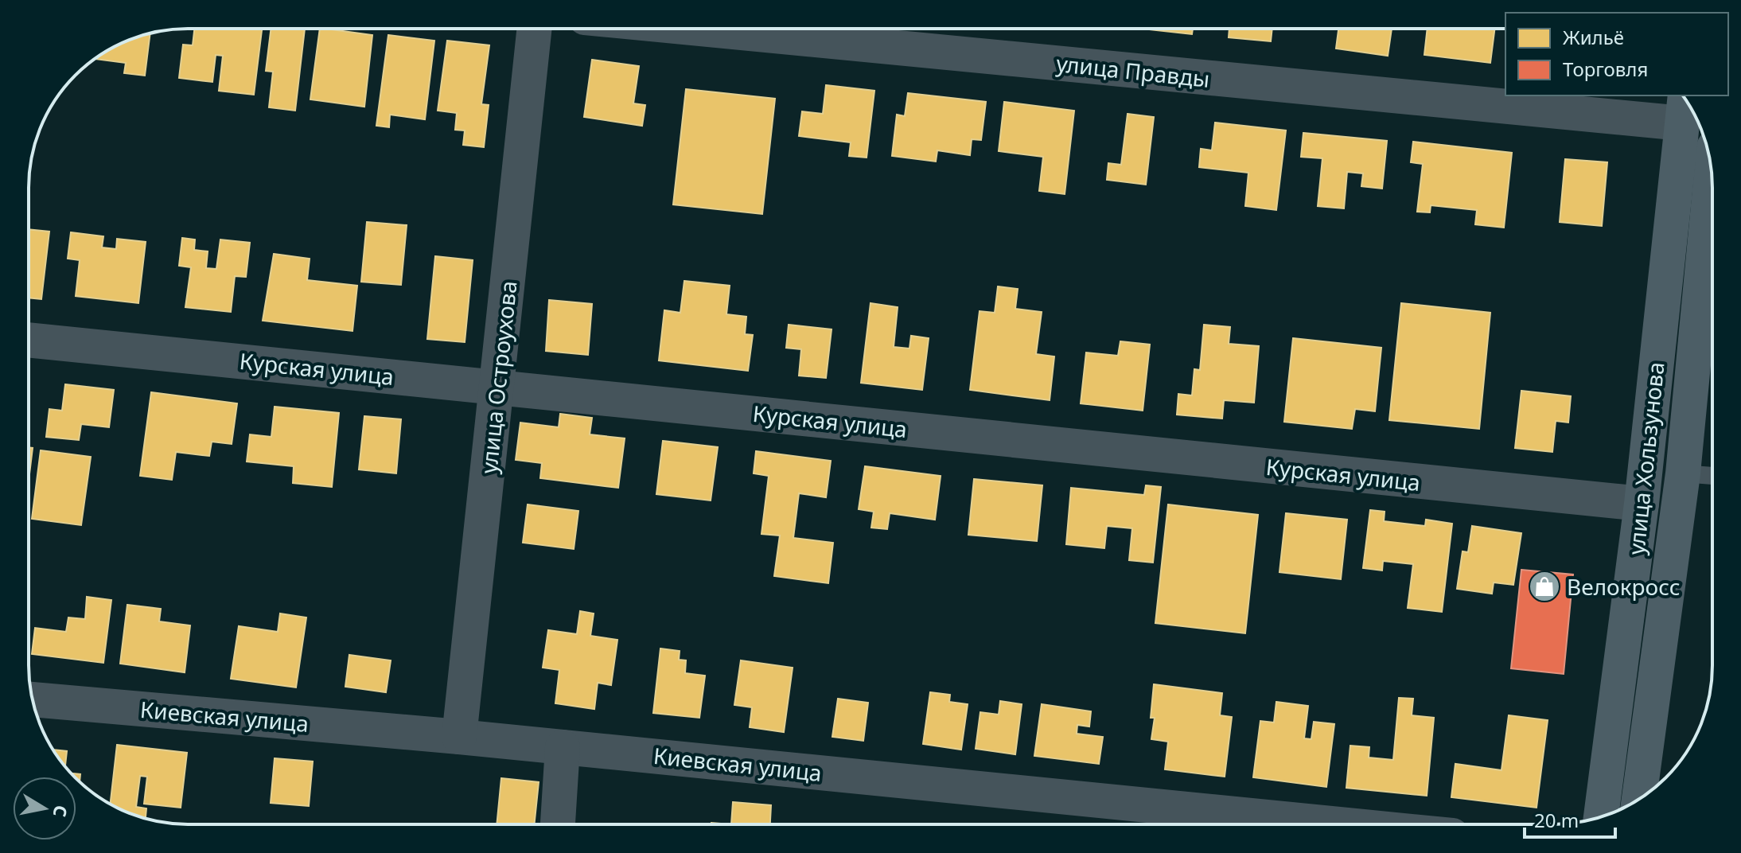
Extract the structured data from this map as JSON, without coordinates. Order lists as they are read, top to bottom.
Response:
{
  "streets": {
    "main road": ["улица Хользунова"],
    "street": [
      "улица Правды",
      "Курская улица",
      "улица Остроухова",
      "Киевская улица"
    ]
  },
  "crossings": [
    ["улица Правды", "улица Хользунова"],
    ["Курская улица", "улица Остроухова"],
    ["Курская улица", "улица Хользунова"],
    ["улица Остроухова", "Киевская улица"]
  ],
  "places": {
    "shop": ["Велокросс"]
  },
  "legend": ["Жильё", "Торговля"],
  "scale_bar": "20 m",
  "north": "right"
}
